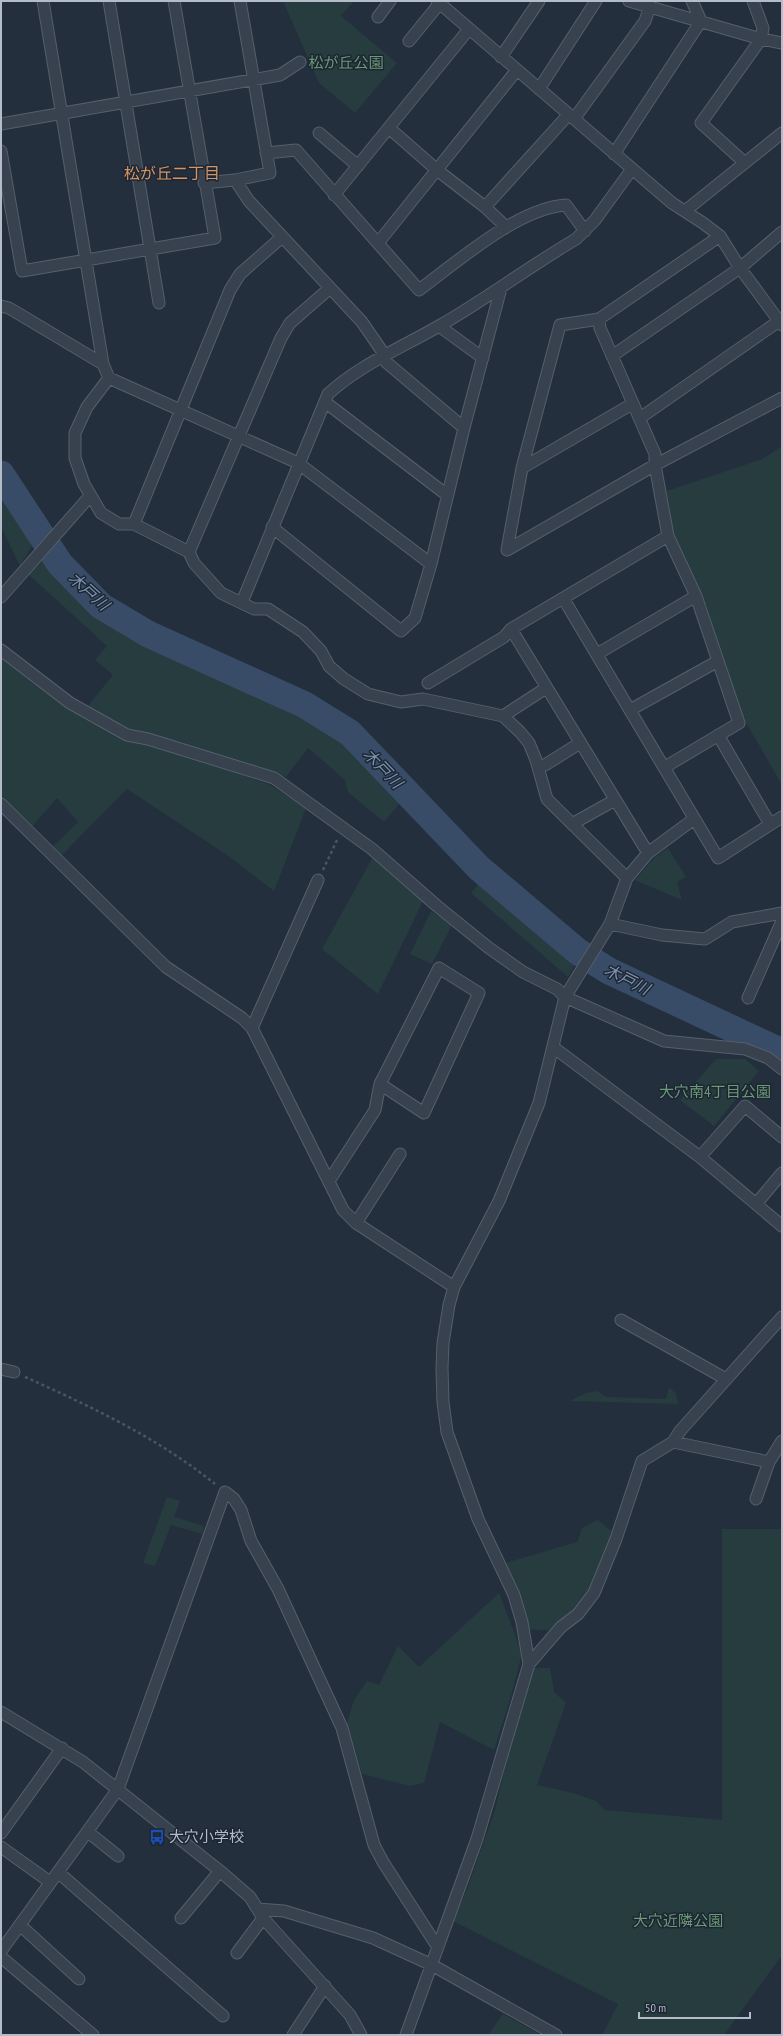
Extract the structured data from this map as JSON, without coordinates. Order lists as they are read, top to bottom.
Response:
{
  "districts": ["松が丘二丁目"],
  "water": ["木戸川"],
  "parks": ["松が丘公園", "大穴南4丁目公園", "大穴近隣公園"],
  "places": {
    "bus stop": ["大穴小学校"]
  },
  "scale_bar": "50 m"
}
